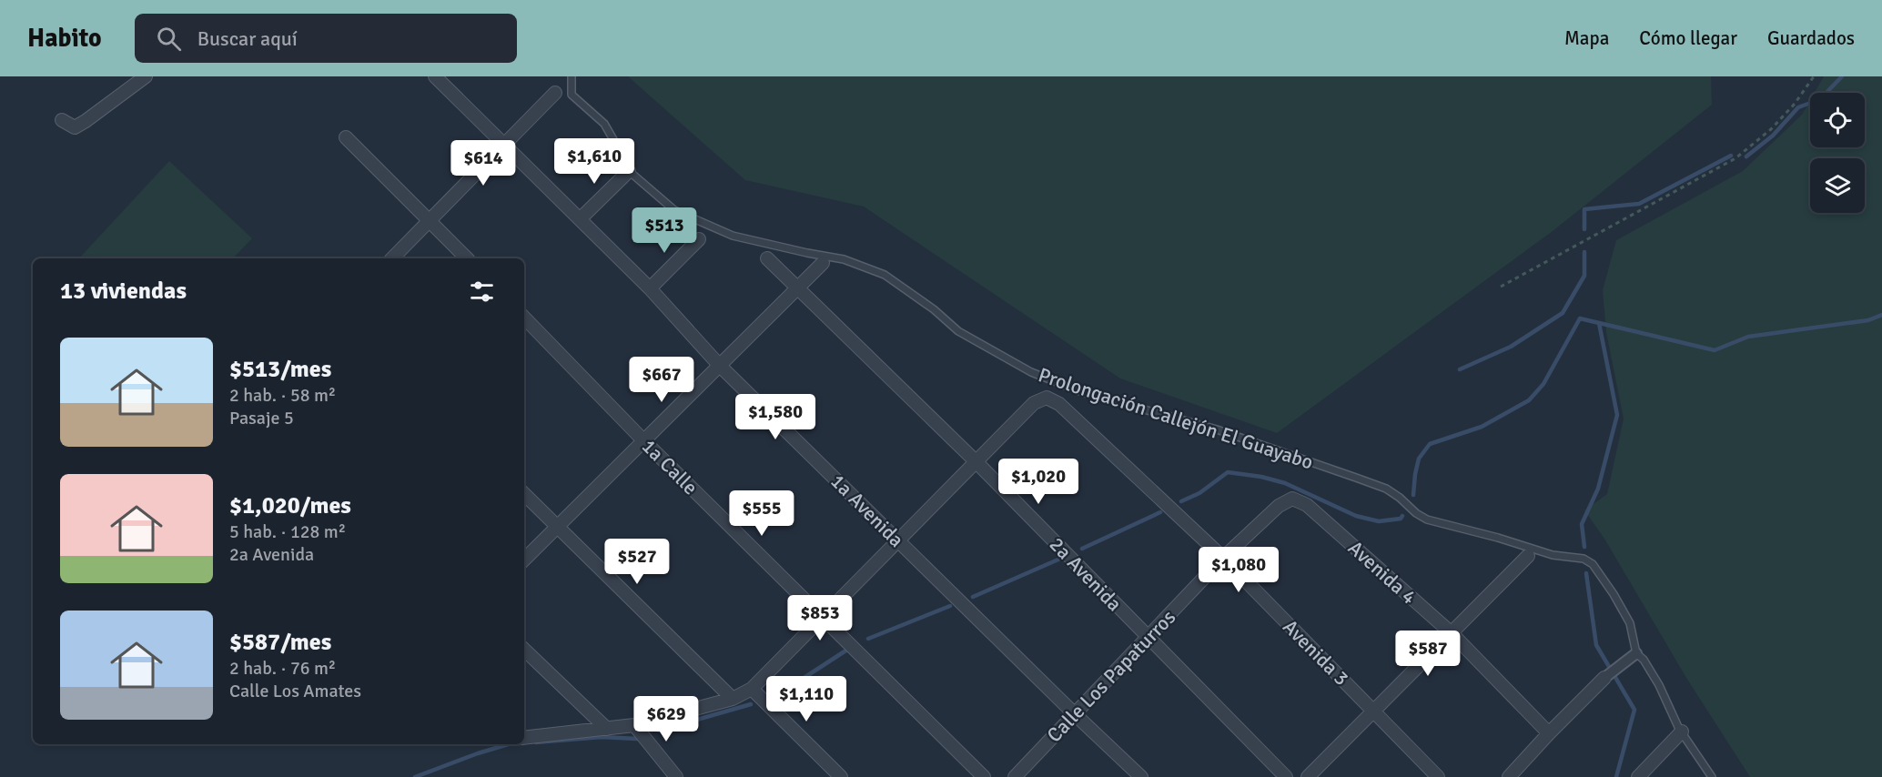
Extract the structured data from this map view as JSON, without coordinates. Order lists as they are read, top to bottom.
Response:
{
  "streets": {
    "street": [
      "1a Calle",
      "1a Avenida",
      "Avenida 4",
      "2a Avenida",
      "Avenida 3",
      "Calle Los Papaturros"
    ],
    "lane": ["Prolongación Callejón El Guayabo"]
  },
  "crossings": [
    ["1a Avenida", "Calle Los Papaturros"],
    ["Avenida 4", "Calle Los Papaturros"],
    ["2a Avenida", "Avenida 3"],
    ["2a Avenida", "Calle Los Papaturros"],
    ["Avenida 3", "Calle Los Papaturros"]
  ],
  "page": {
    "header": "Habito",
    "search": "Buscar aquí",
    "nav": ["Mapa", "Cómo llegar", "Guardados"],
    "price": [
      "$1,610",
      "$614",
      "$513",
      "$667",
      "$1,580",
      "$1,020",
      "$555",
      "$527",
      "$1,080",
      "$853",
      "$587",
      "$1,110",
      "$629"
    ],
    "heading": "13 viviendas",
    "list": [
      {
        "name": "$513/mes",
        "note": "2 hab. · 58 m² · Pasaje 5"
      },
      {
        "name": "$1,020/mes",
        "note": "5 hab. · 128 m² · 2a Avenida"
      },
      {
        "name": "$587/mes",
        "note": "2 hab. · 76 m² · Calle Los Amates"
      }
    ]
  }
}
